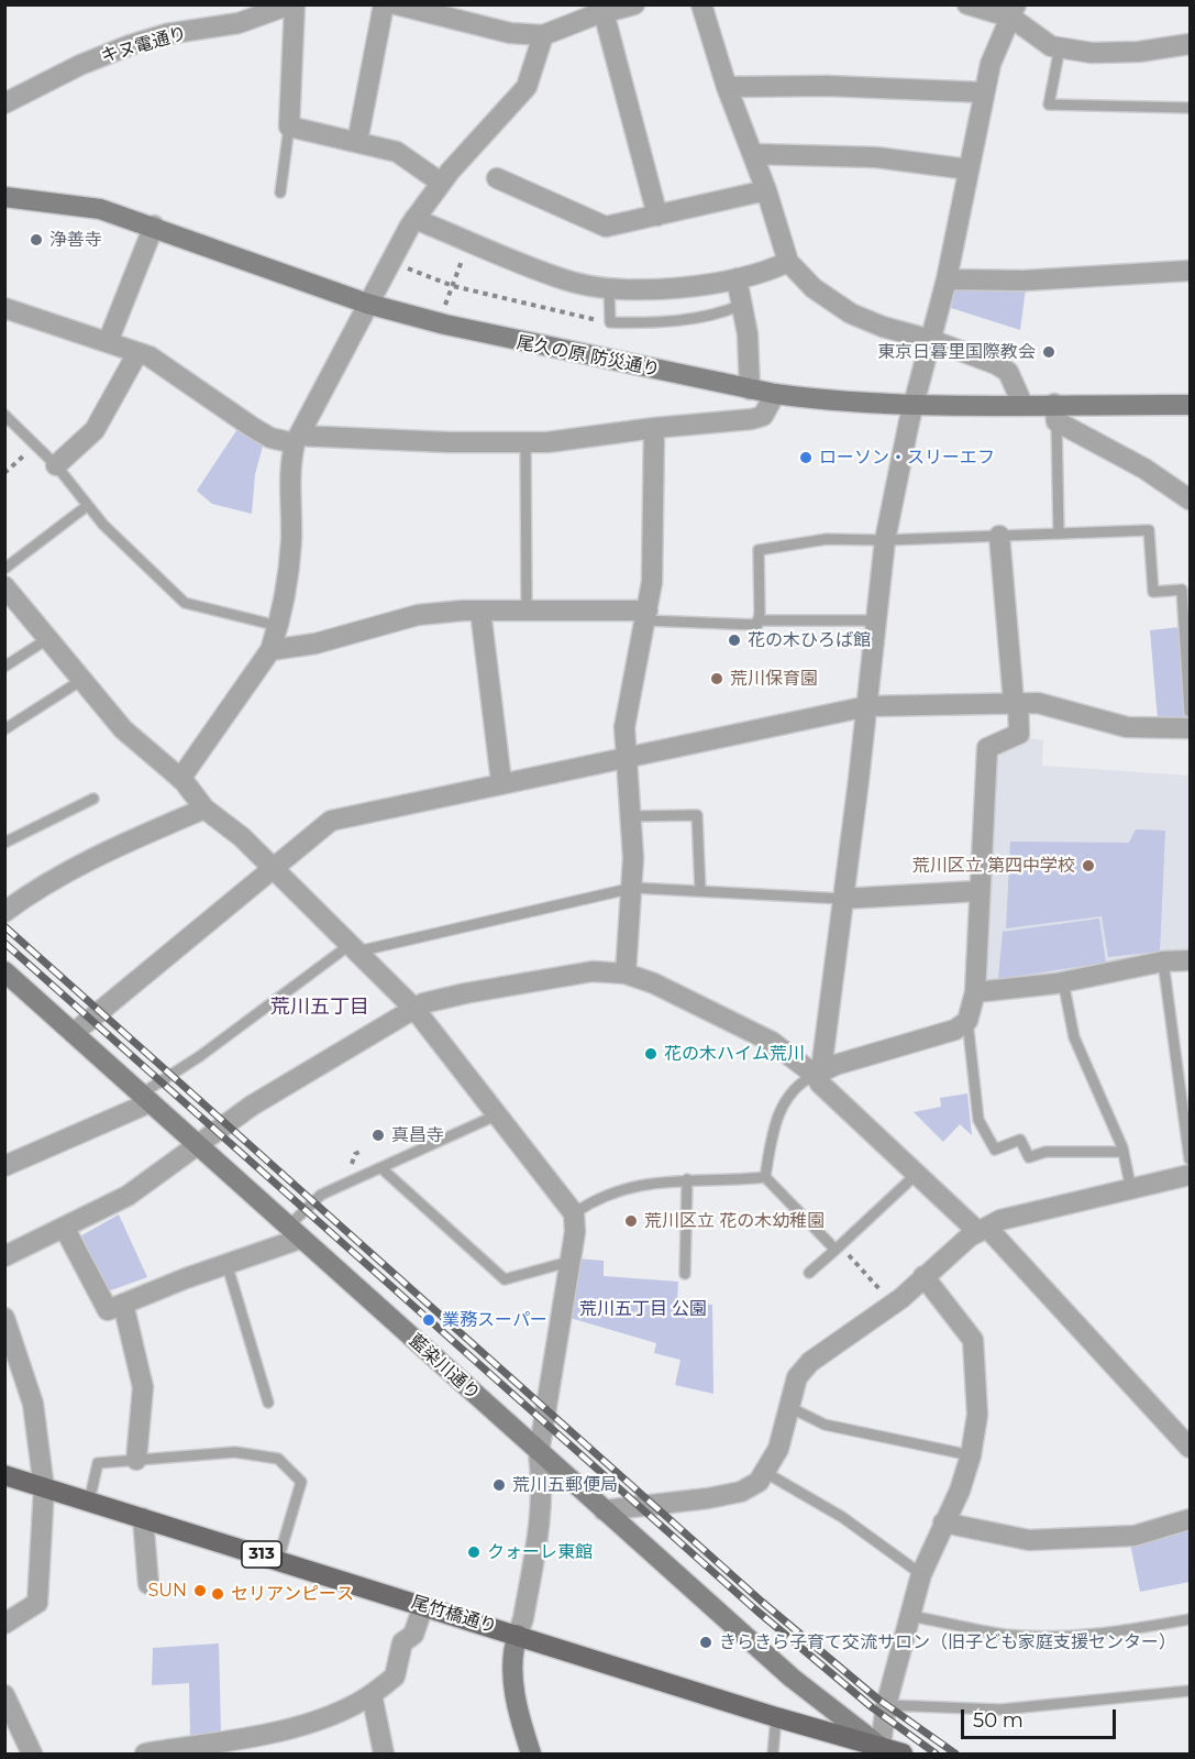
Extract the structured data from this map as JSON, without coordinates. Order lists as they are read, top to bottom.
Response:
{
  "streets": {
    "main road": ["313", "尾竹橋通り"],
    "street": ["キヌ電通り", "尾久の原 防災通り", "藍染川通り"]
  },
  "crossings": [
    ["藍染川通り", "尾竹橋通り"]
  ],
  "districts": ["荒川五丁目"],
  "parks": ["荒川五丁目 公園"],
  "places": [
    "浄善寺",
    "東京日暮里国際教会",
    "ローソン・スリーエフ",
    "花の木ひろば館",
    "荒川保育園",
    "荒川区立 第四中学校",
    "花の木ハイム荒川",
    "真昌寺",
    "荒川区立 花の木幼稚園",
    "業務スーパー",
    "荒川五郵便局",
    "クォーレ東館",
    "SUN",
    "セリアンピース",
    "きらきら子育て交流サロン（旧子ども家庭支援センター）"
  ],
  "scale_bar": "50 m"
}
